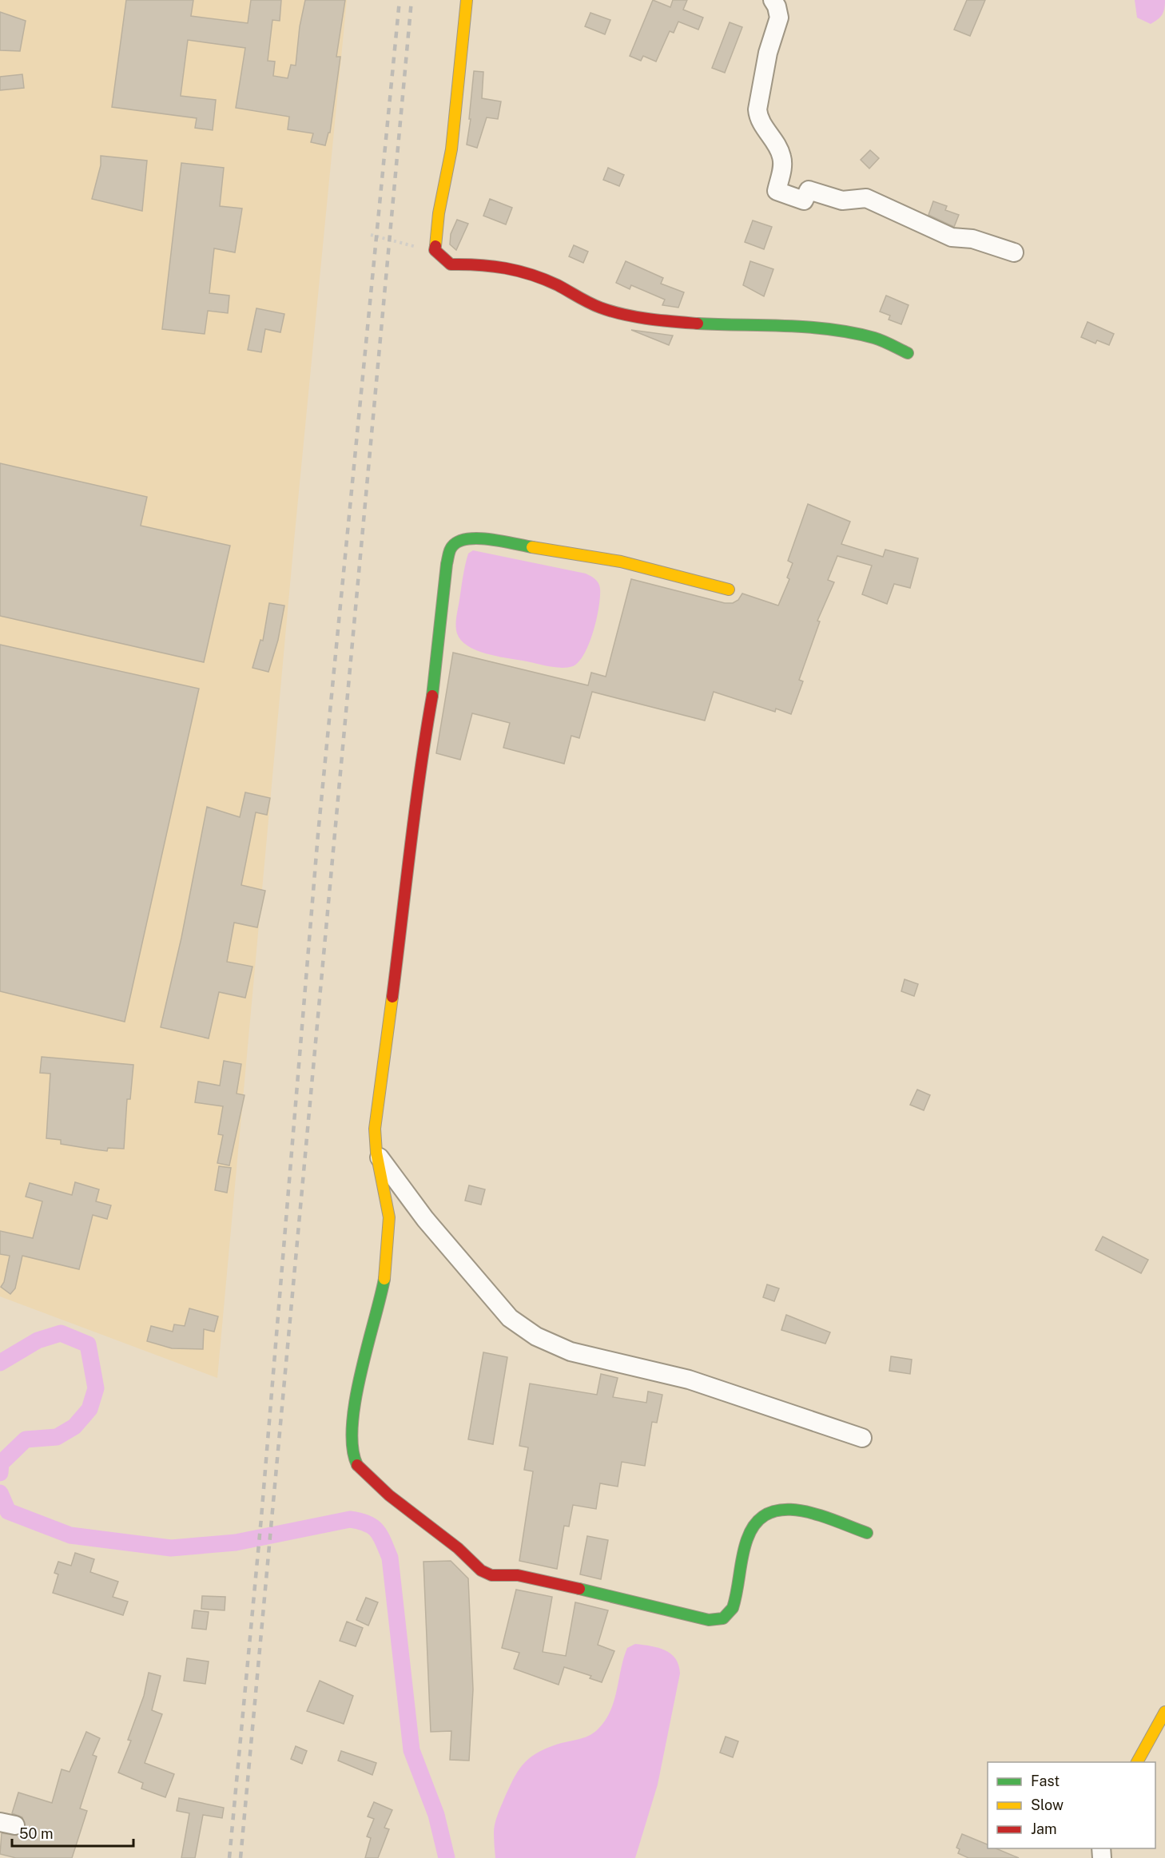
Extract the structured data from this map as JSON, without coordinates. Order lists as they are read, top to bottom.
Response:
{
  "legend": ["Fast", "Slow", "Jam"],
  "scale_bar": "50 m"
}
